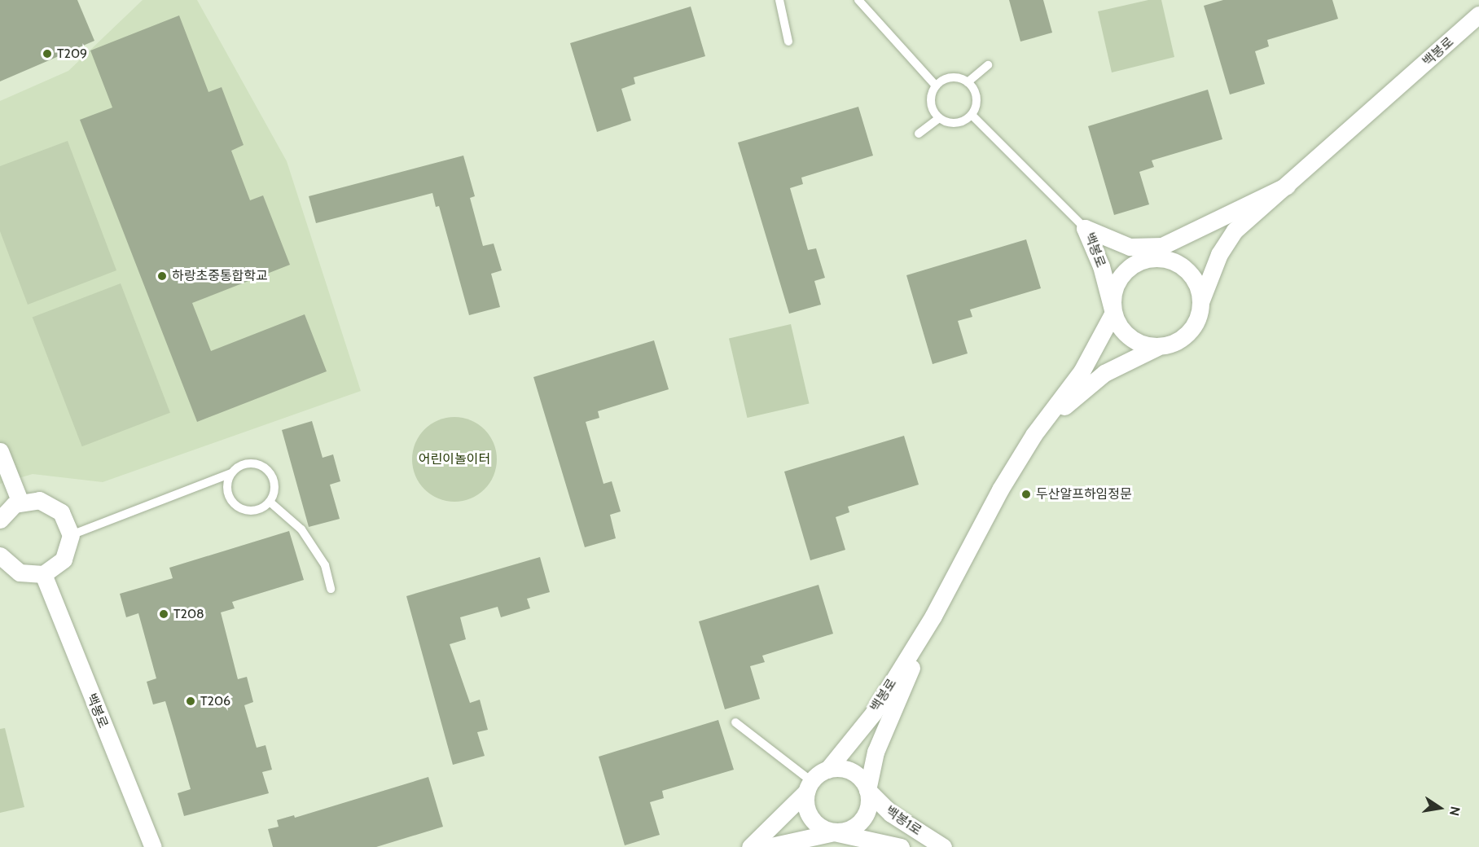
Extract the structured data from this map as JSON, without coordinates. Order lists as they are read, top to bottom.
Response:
{
  "streets": {
    "street": ["백봉로", "백봉1로"]
  },
  "crossings": [
    ["백봉로", "백봉1로"]
  ],
  "parks": ["어린이놀이터"],
  "places": [
    "T209",
    "하랑초중통합학교",
    "두산알프하임정문",
    "T208",
    "T206"
  ],
  "north": "right"
}
